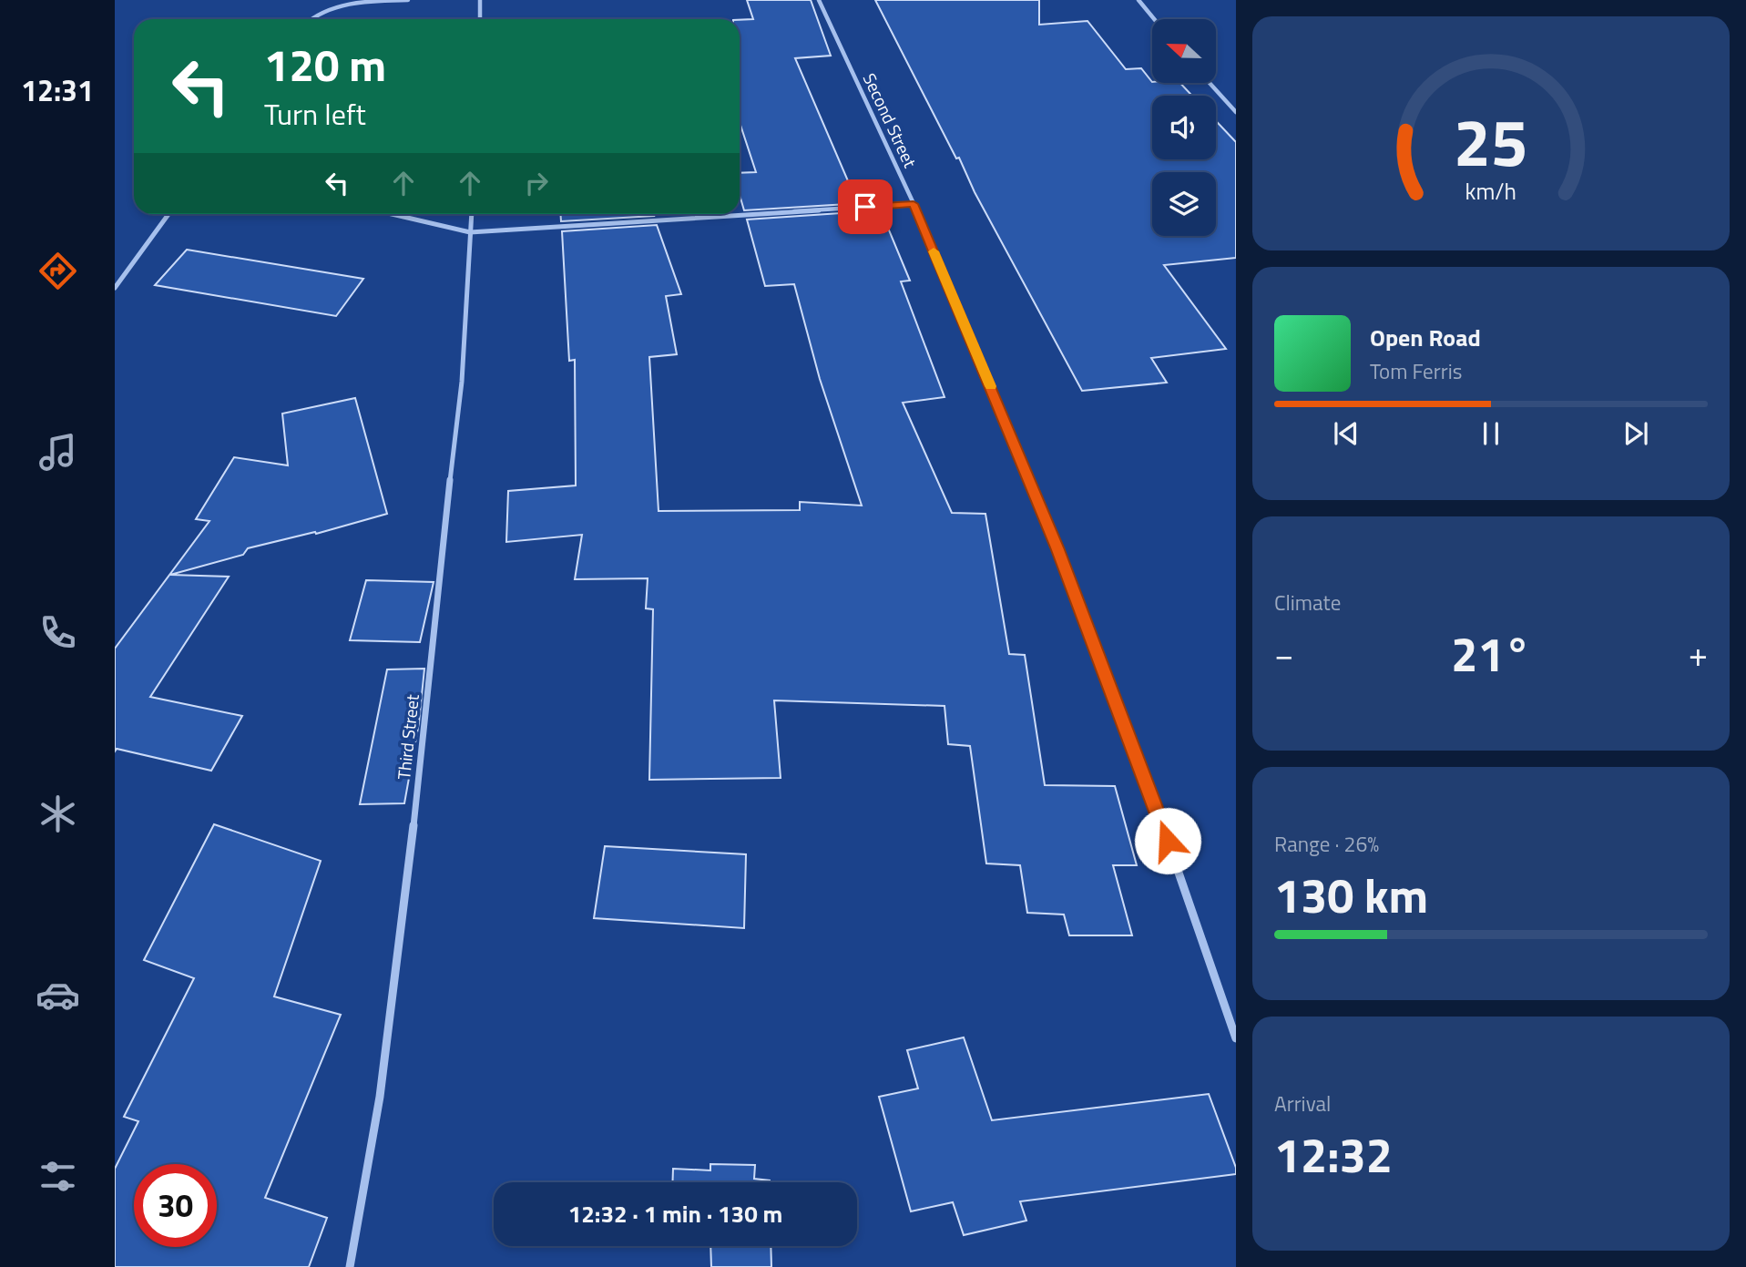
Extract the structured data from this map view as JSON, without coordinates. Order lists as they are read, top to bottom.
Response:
{
  "streets": {
    "street": ["Second Street", "Third Street"]
  },
  "north": "left",
  "page": {
    "tabs": "12:31",
    "turn": ["120 m", "Turn left"],
    "song": ["Open Road", "Tom Ferris"],
    "tile": [
      "Climate",
      ["Range · 26%", "130 km"],
      ["Arrival", "12:32"]
    ],
    "heat": ["−", "21°", "+"],
    "limit": "30",
    "trip": "12:32 · 1 min · 130 m",
    "gauge": ["25", "km/h"]
  }
}
